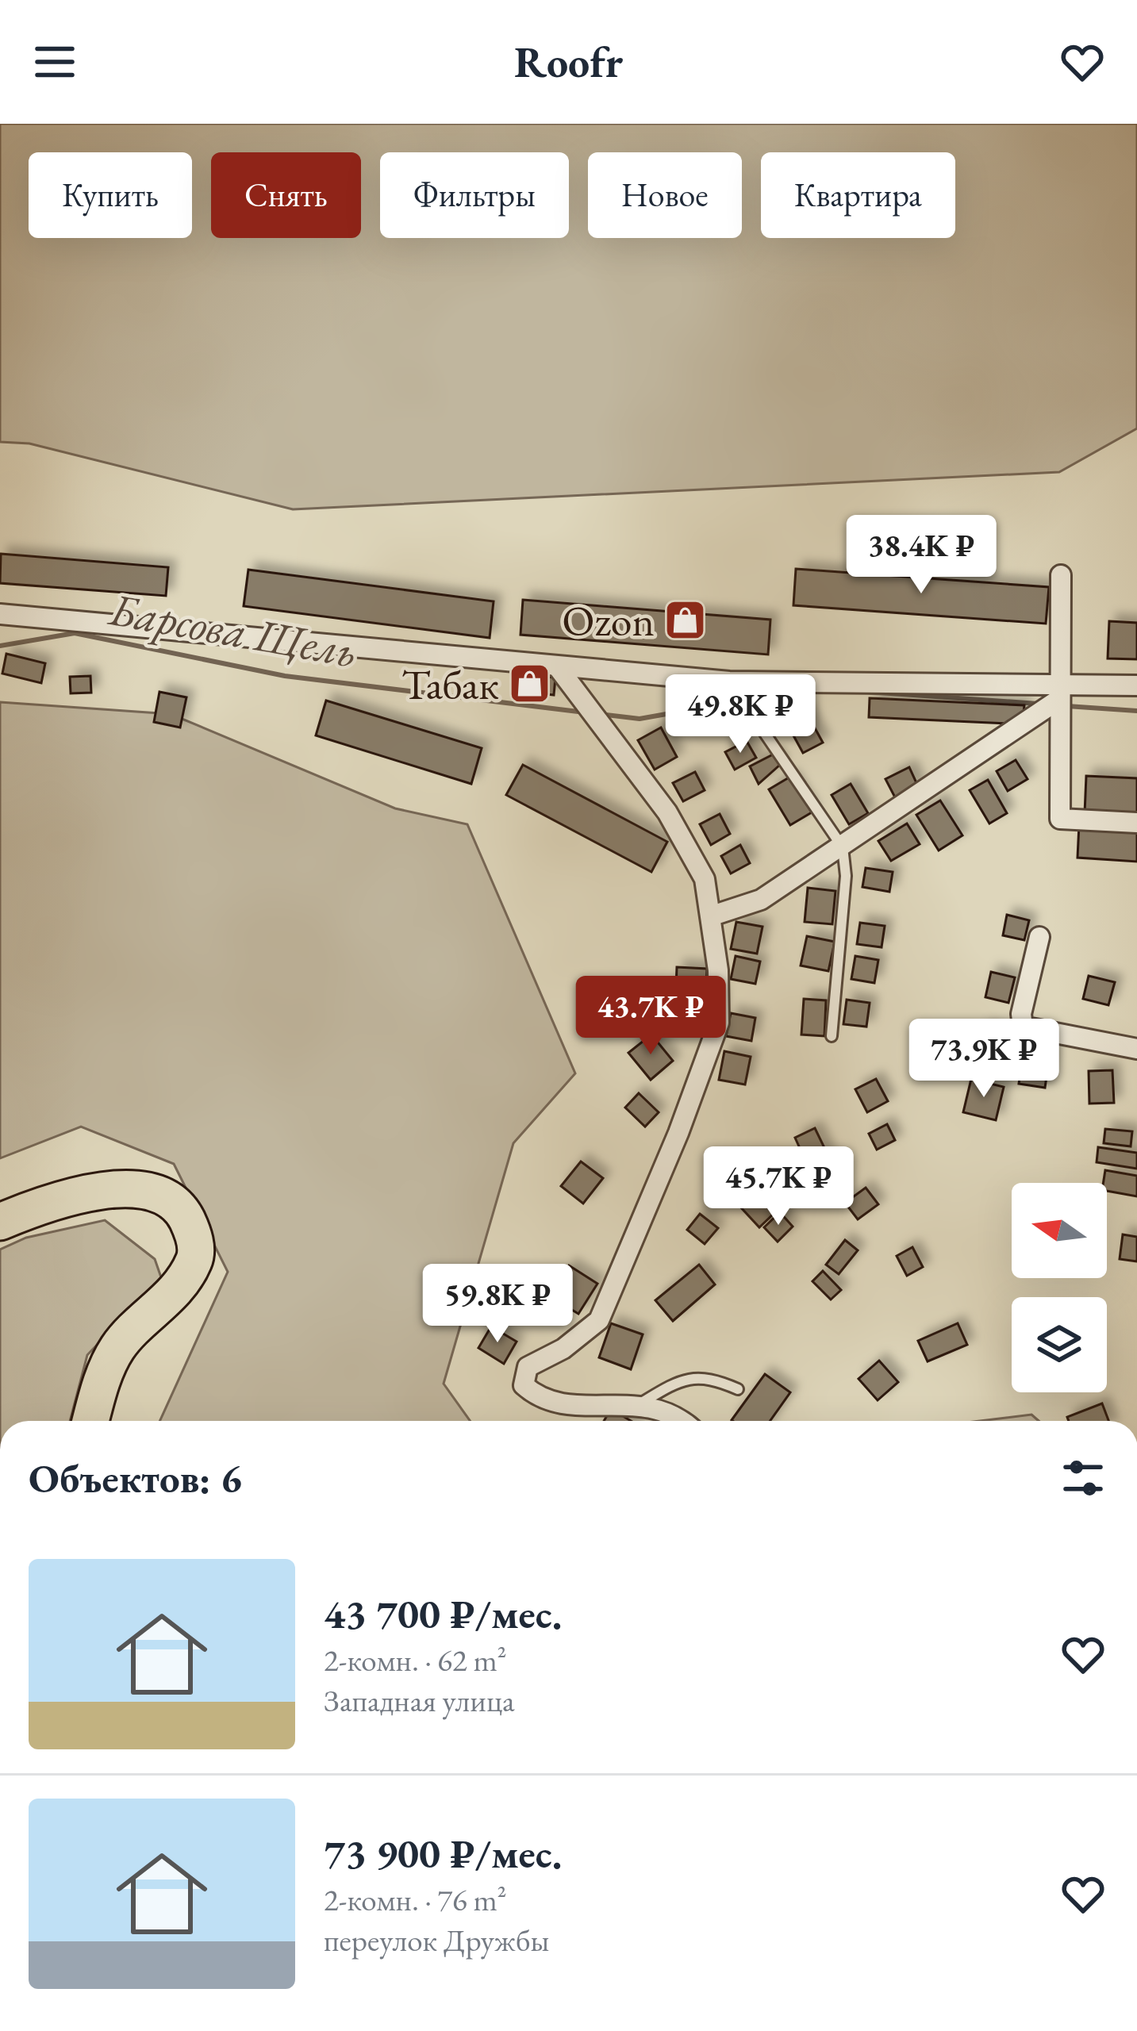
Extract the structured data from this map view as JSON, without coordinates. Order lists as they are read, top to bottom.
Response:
{
  "water": ["Барсова Щель"],
  "places": {
    "shop": ["Ozon", "Табак"]
  },
  "north": "left",
  "page": {
    "header": "Roofr",
    "chip": [
      "Купить",
      "Снять",
      "Фильтры",
      "Новое",
      "Квартира"
    ],
    "price": [
      "38.4K ₽",
      "49.8K ₽",
      "43.7K ₽",
      "73.9K ₽",
      "45.7K ₽",
      "59.8K ₽"
    ],
    "heading": "Объектов: 6",
    "list": [
      {
        "name": "43 700 ₽/мес.",
        "note": "2-комн. · 62 m² · Западная улица"
      },
      {
        "name": "73 900 ₽/мес.",
        "note": "2-комн. · 76 m² · переулок Дружбы"
      }
    ]
  }
}
